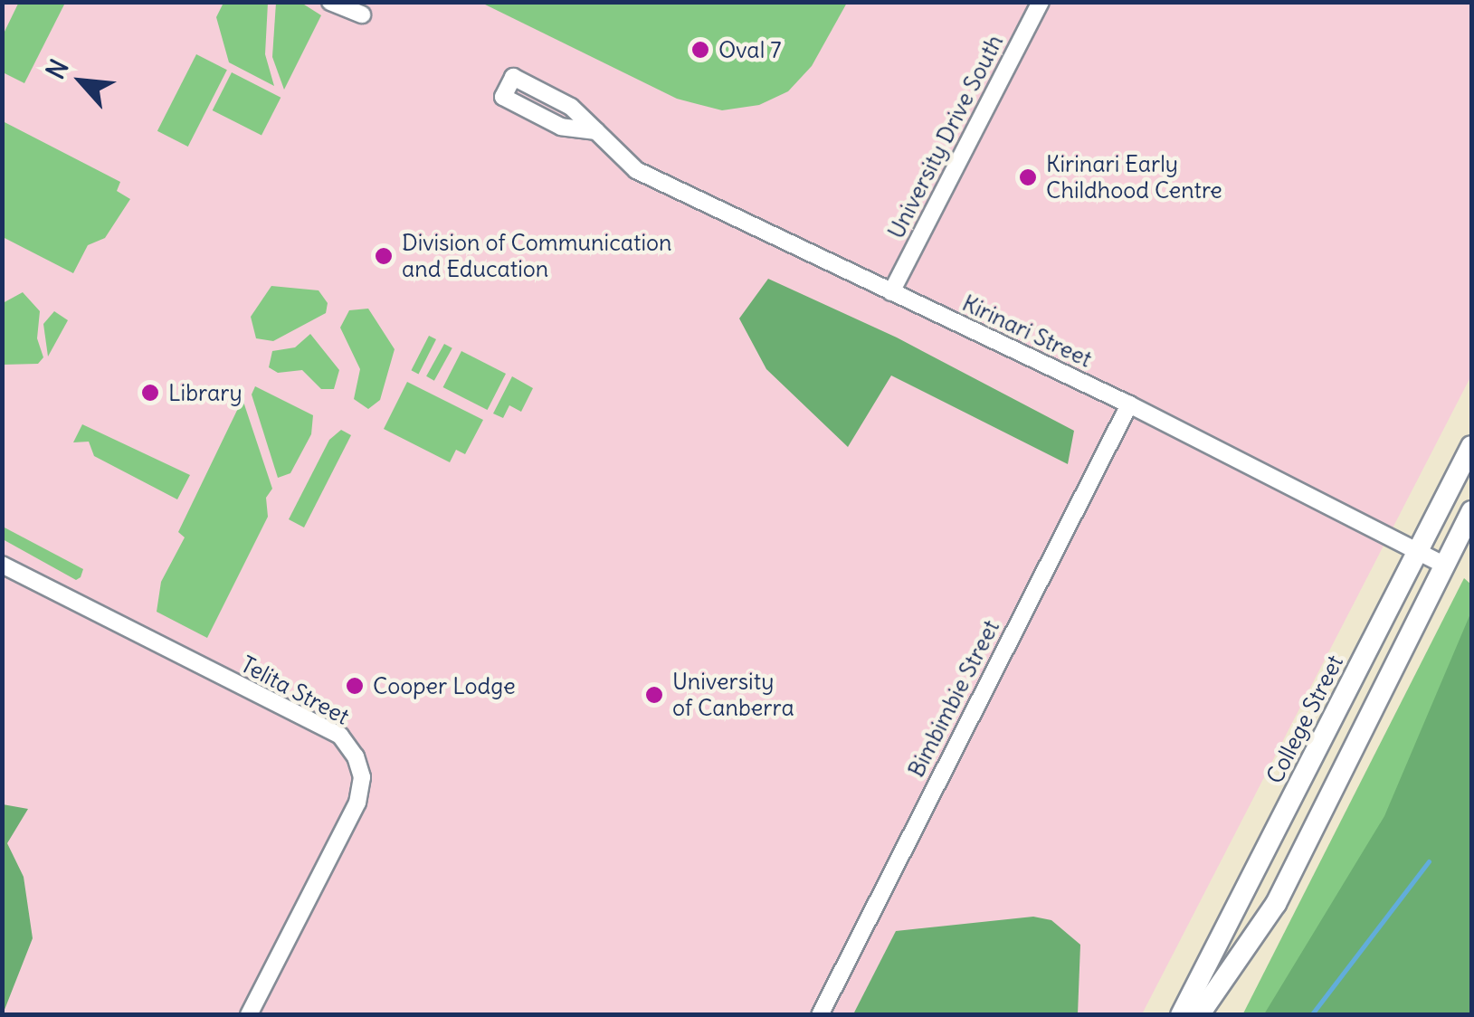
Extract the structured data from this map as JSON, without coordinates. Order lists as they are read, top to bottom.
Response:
{
  "streets": {
    "street": [
      "University Drive South",
      "Kirinari Street",
      "Telita Street",
      "Bimbimbie Street",
      "College Street"
    ]
  },
  "crossings": [
    ["University Drive South", "Kirinari Street"],
    ["Kirinari Street", "Bimbimbie Street"],
    ["Kirinari Street", "College Street"]
  ],
  "places": [
    "Oval 7",
    "Kirinari Early Childhood Centre",
    "Division of Communication and Education",
    "Library",
    "Cooper Lodge",
    "University of Canberra"
  ],
  "north": "top left"
}
